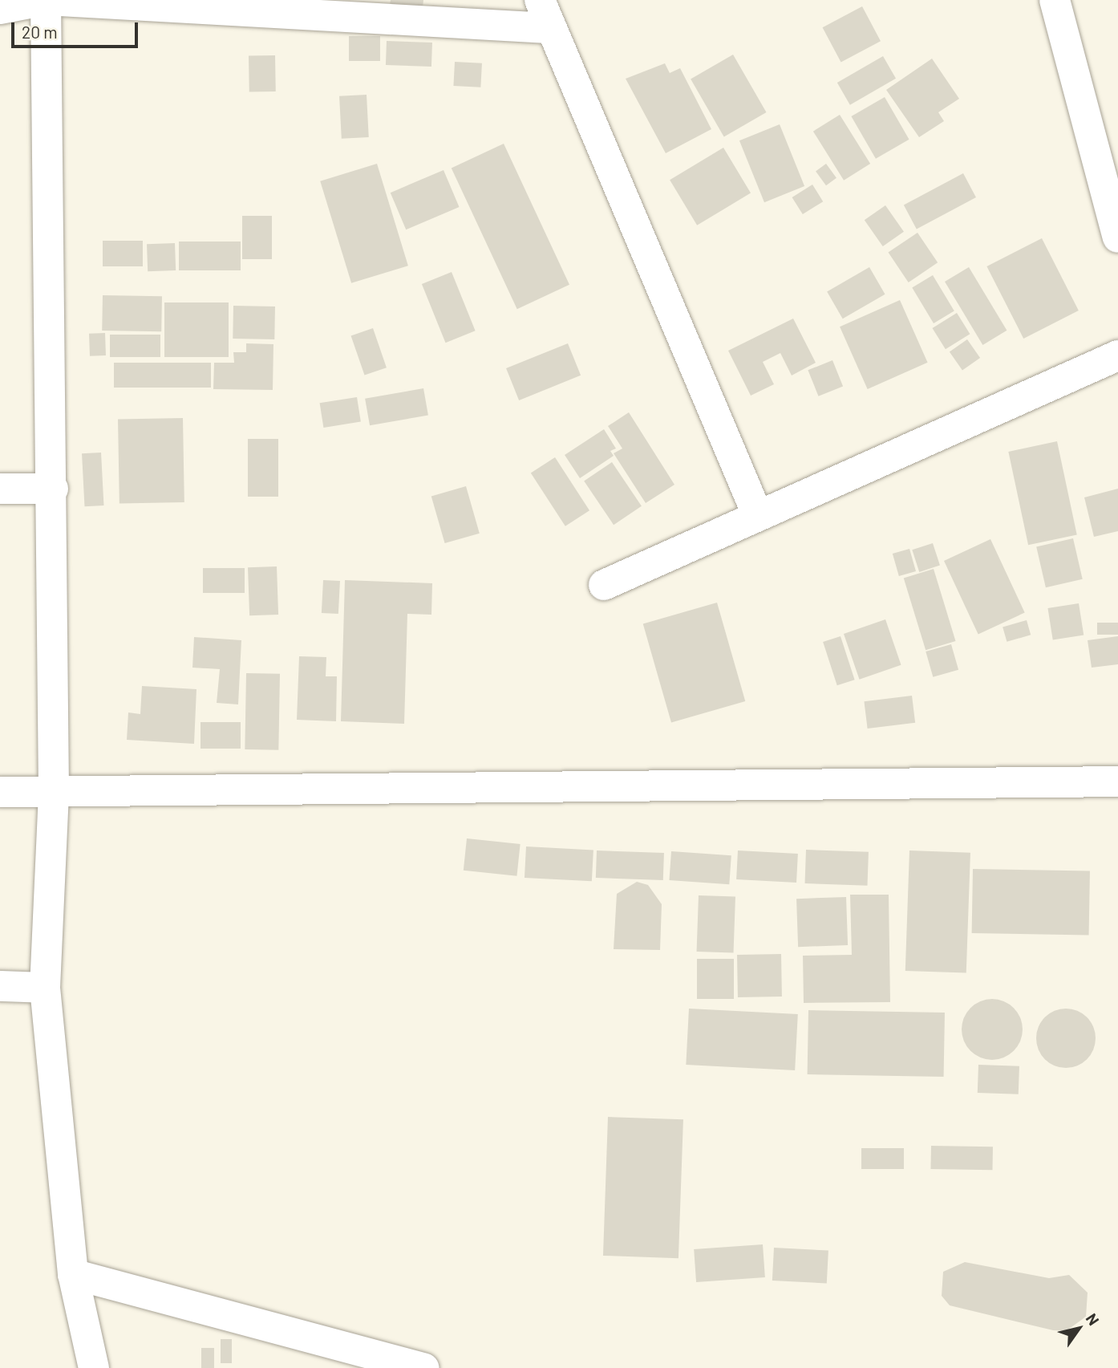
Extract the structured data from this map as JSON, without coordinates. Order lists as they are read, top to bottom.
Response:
{
  "scale_bar": "20 m",
  "north": "top right"
}
